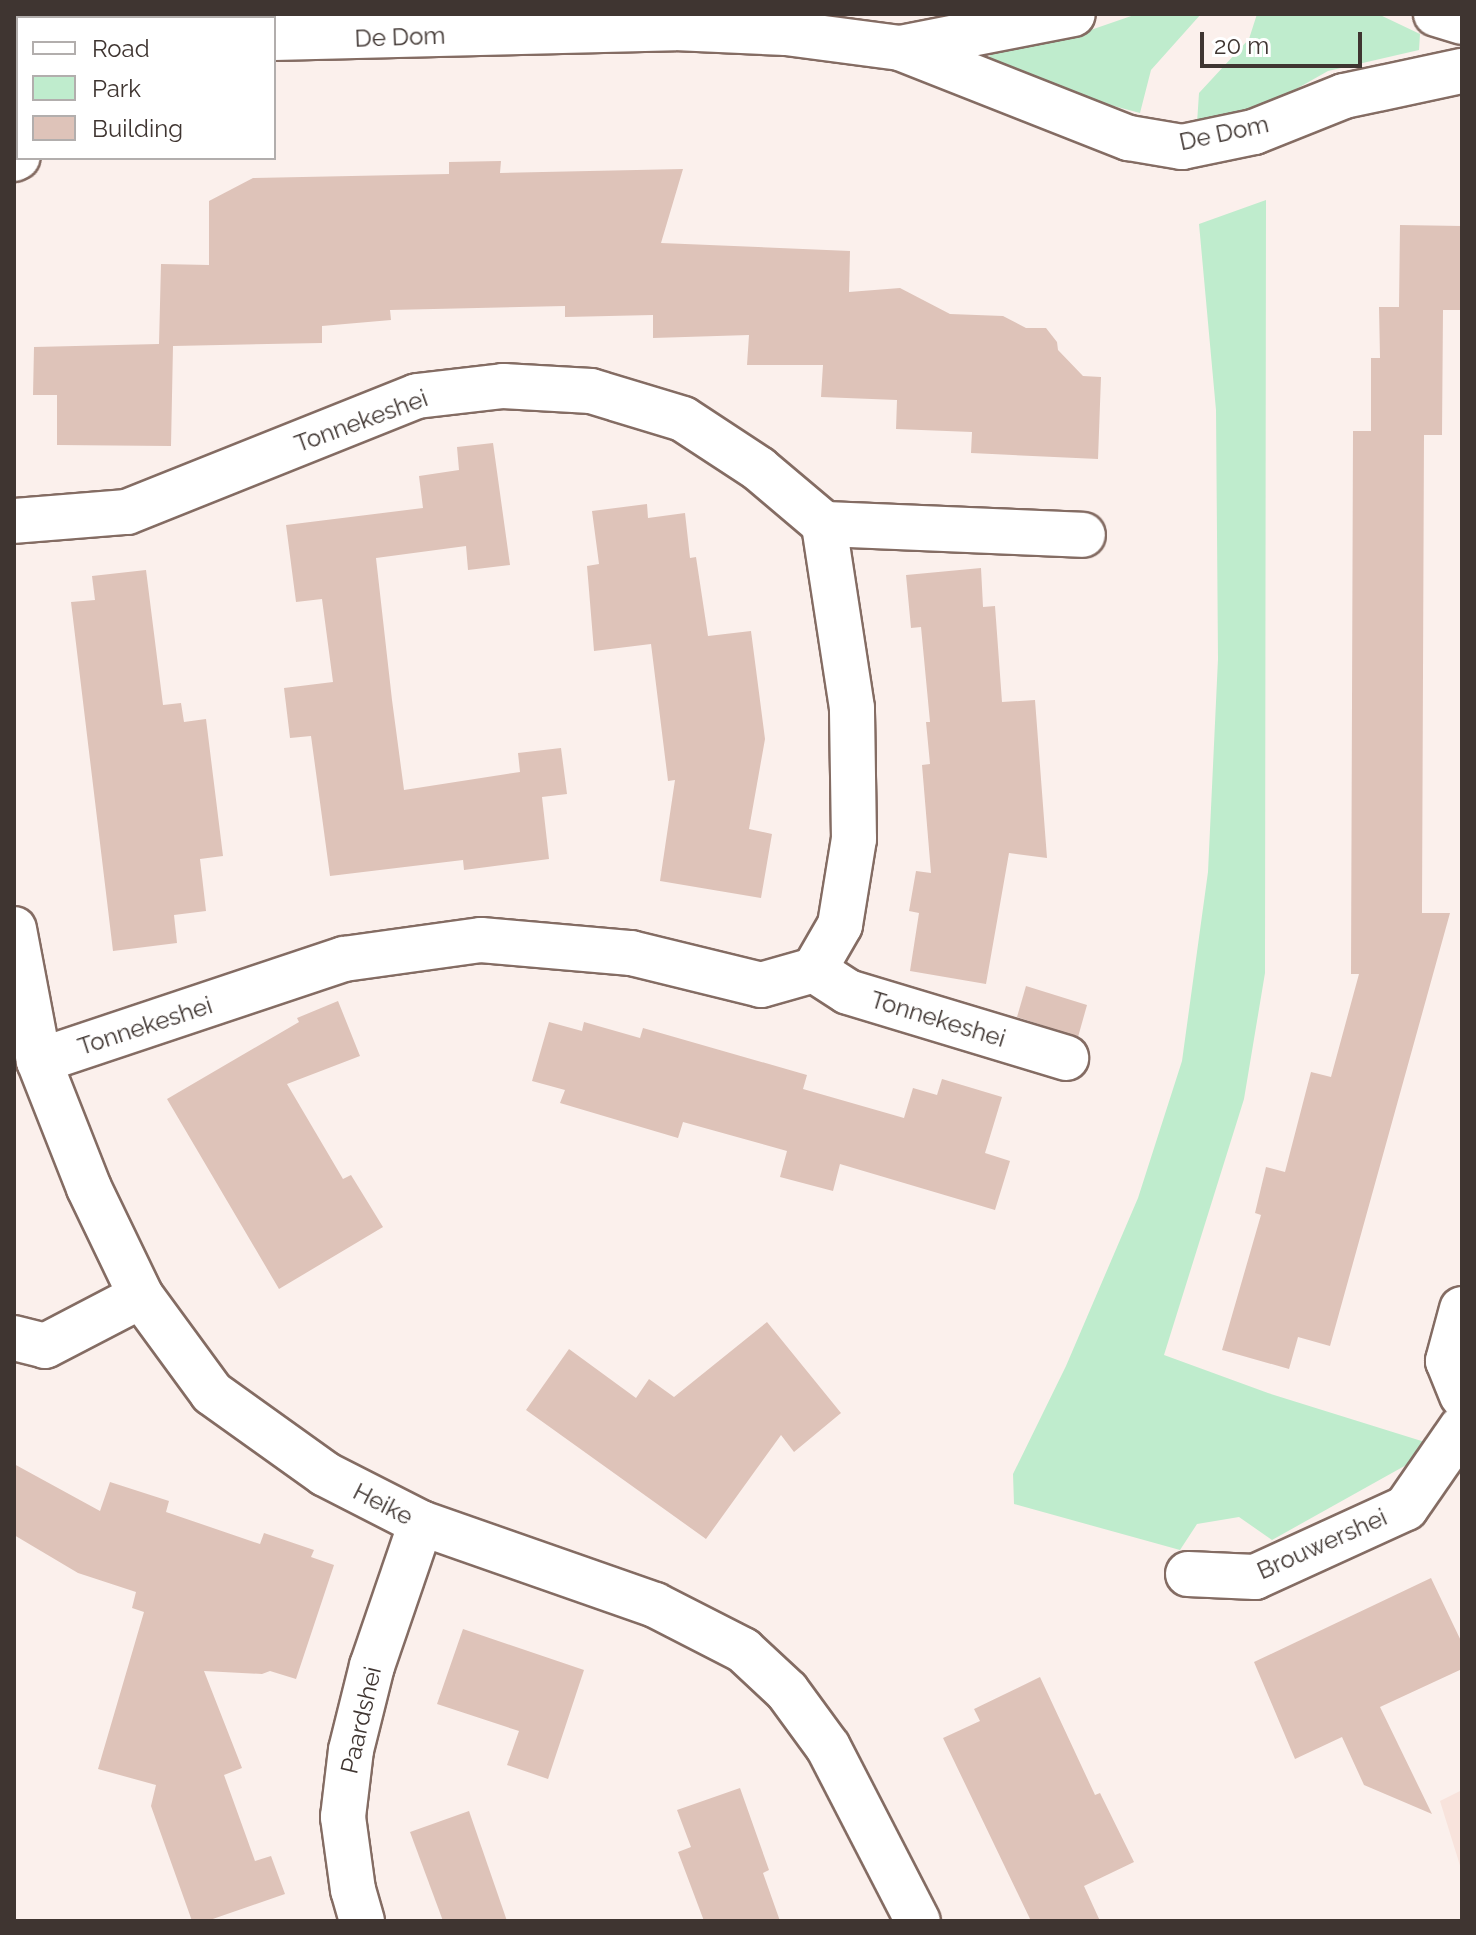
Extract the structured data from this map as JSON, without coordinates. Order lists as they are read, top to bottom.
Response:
{
  "streets": {
    "street": [
      "De Dom",
      "Tonnekeshei",
      "Heike",
      "Brouwershei",
      "Paardshei"
    ]
  },
  "crossings": [
    ["Tonnekeshei", "Heike"],
    ["Heike", "Paardshei"]
  ],
  "legend": ["Road", "Park", "Building"],
  "scale_bar": "20 m"
}
